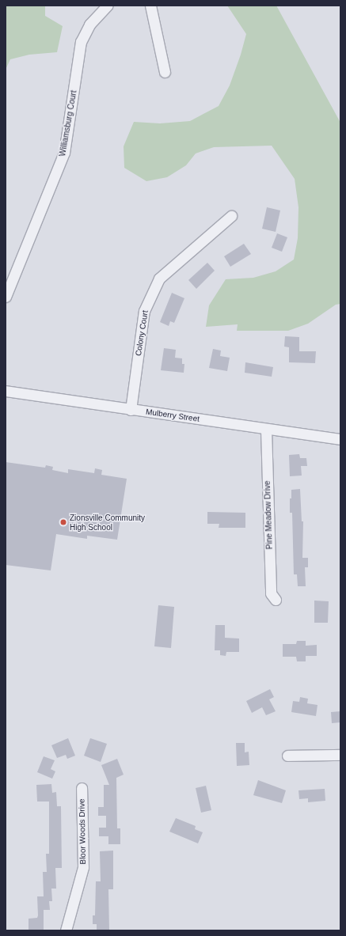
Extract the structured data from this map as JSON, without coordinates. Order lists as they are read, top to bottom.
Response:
{
  "streets": {
    "street": [
      "Williamsburg Court",
      "Colony Court",
      "Mulberry Street",
      "Pine Meadow Drive",
      "Bloor Woods Drive"
    ]
  },
  "crossings": [
    ["Colony Court", "Mulberry Street"],
    ["Mulberry Street", "Pine Meadow Drive"]
  ],
  "places": ["Zionsville Community High School"]
}
